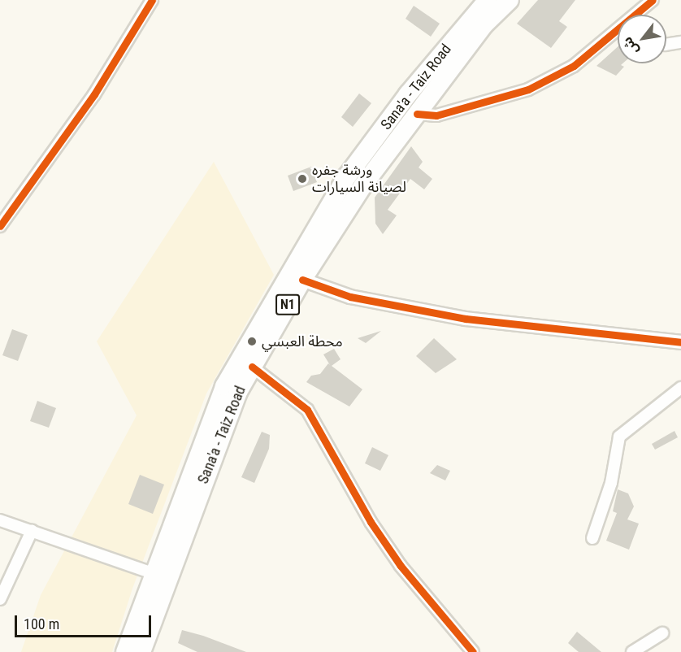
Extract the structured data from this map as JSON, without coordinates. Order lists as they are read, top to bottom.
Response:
{
  "streets": {
    "highway": ["Sana'a - Taiz Road", "N1"]
  },
  "places": ["ورشة جفره لصيانة السيارات", "محطة العبسي"],
  "scale_bar": "100 m",
  "north": "bottom left"
}
